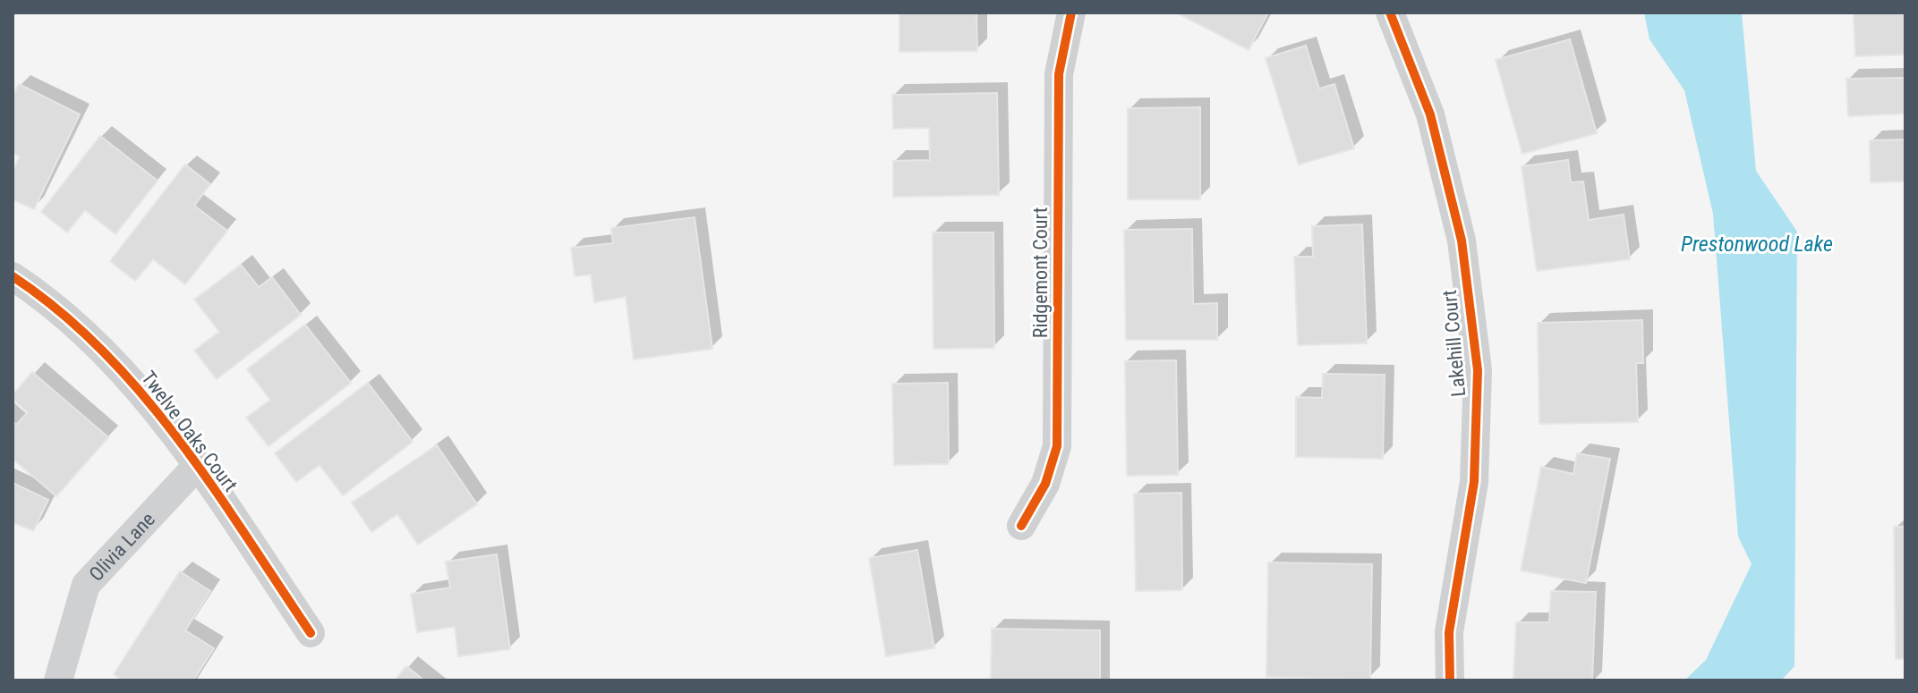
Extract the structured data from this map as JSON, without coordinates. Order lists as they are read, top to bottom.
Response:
{
  "streets": {
    "street": [
      "Ridgemont Court",
      "Lakehill Court",
      "Twelve Oaks Court",
      "Olivia Lane"
    ]
  },
  "crossings": [
    ["Twelve Oaks Court", "Olivia Lane"]
  ],
  "water": ["Prestonwood Lake"]
}
